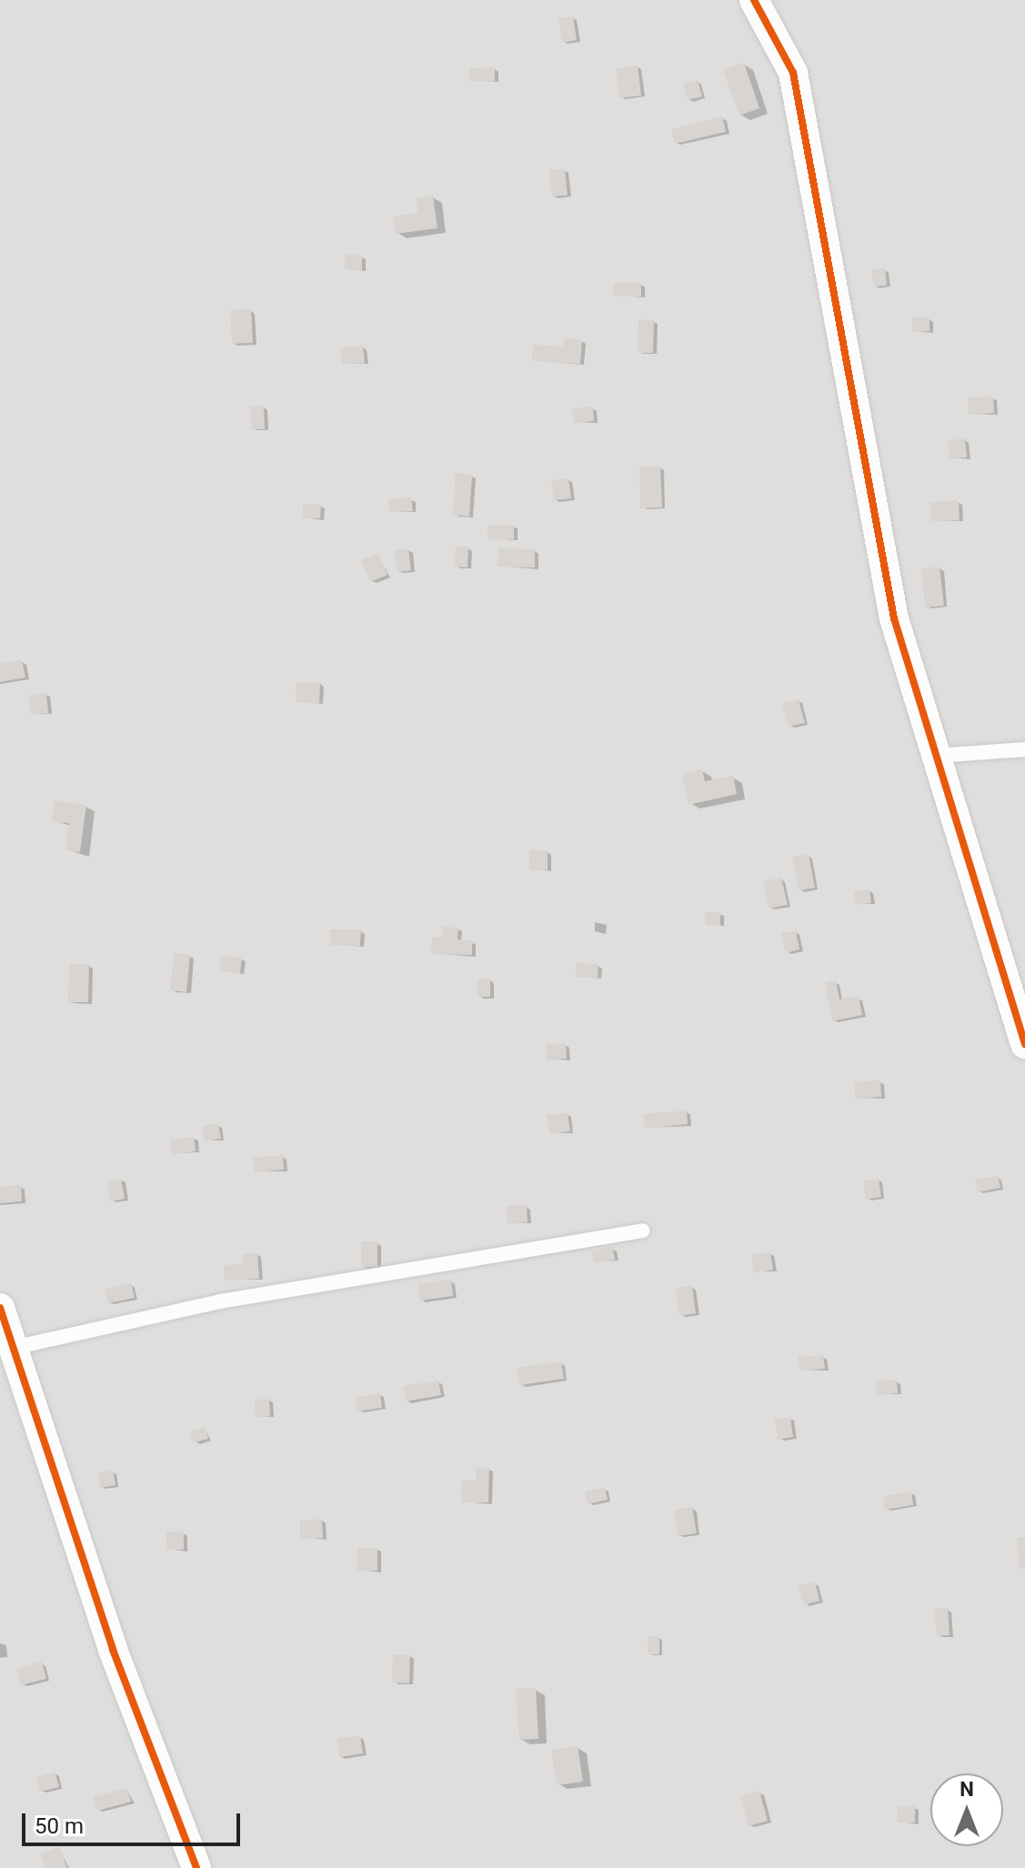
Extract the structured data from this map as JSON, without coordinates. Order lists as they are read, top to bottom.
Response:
{
  "scale_bar": "50 m",
  "north": "top"
}
